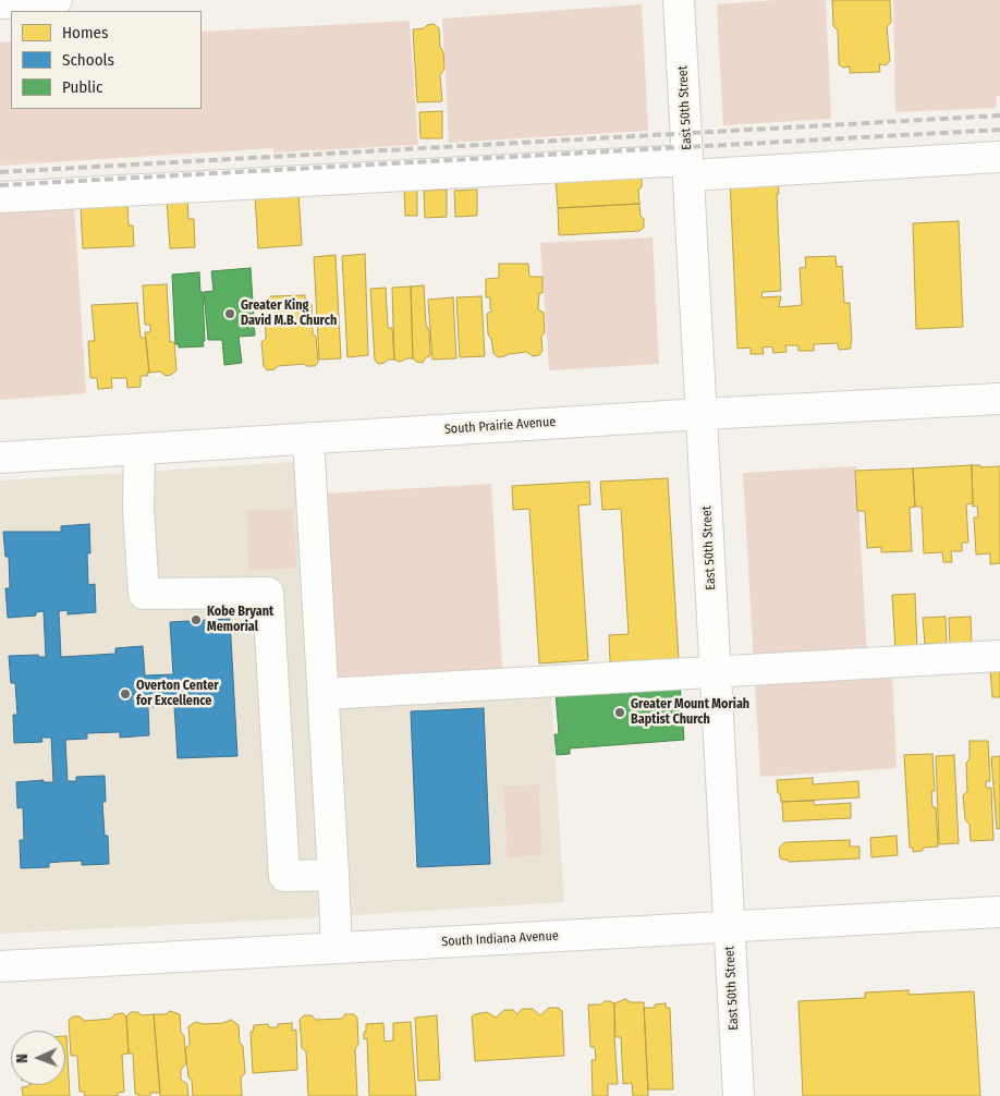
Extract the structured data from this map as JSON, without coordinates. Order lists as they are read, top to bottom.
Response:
{
  "streets": {
    "street": ["East 50th Street", "South Prairie Avenue", "South Indiana Avenue"]
  },
  "crossings": [
    ["East 50th Street", "South Prairie Avenue"],
    ["East 50th Street", "South Indiana Avenue"]
  ],
  "places": [
    "Greater King David M.B. Church",
    "Kobe Bryant Memorial",
    "Overton Center for Excellence",
    "Greater Mount Moriah Baptist Church"
  ],
  "legend": ["Homes", "Schools", "Public"],
  "north": "left"
}
